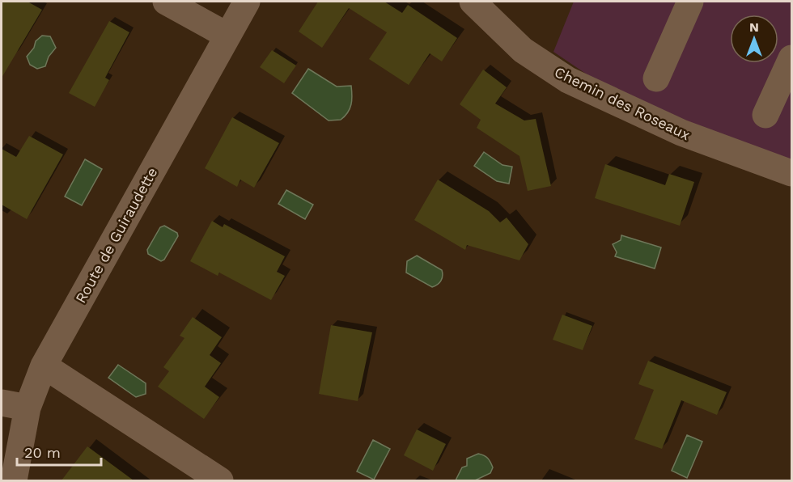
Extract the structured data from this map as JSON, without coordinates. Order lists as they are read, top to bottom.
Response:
{
  "streets": {
    "street": ["Chemin des Roseaux", "Route de Guiraudette"]
  },
  "scale_bar": "20 m",
  "north": "top"
}
